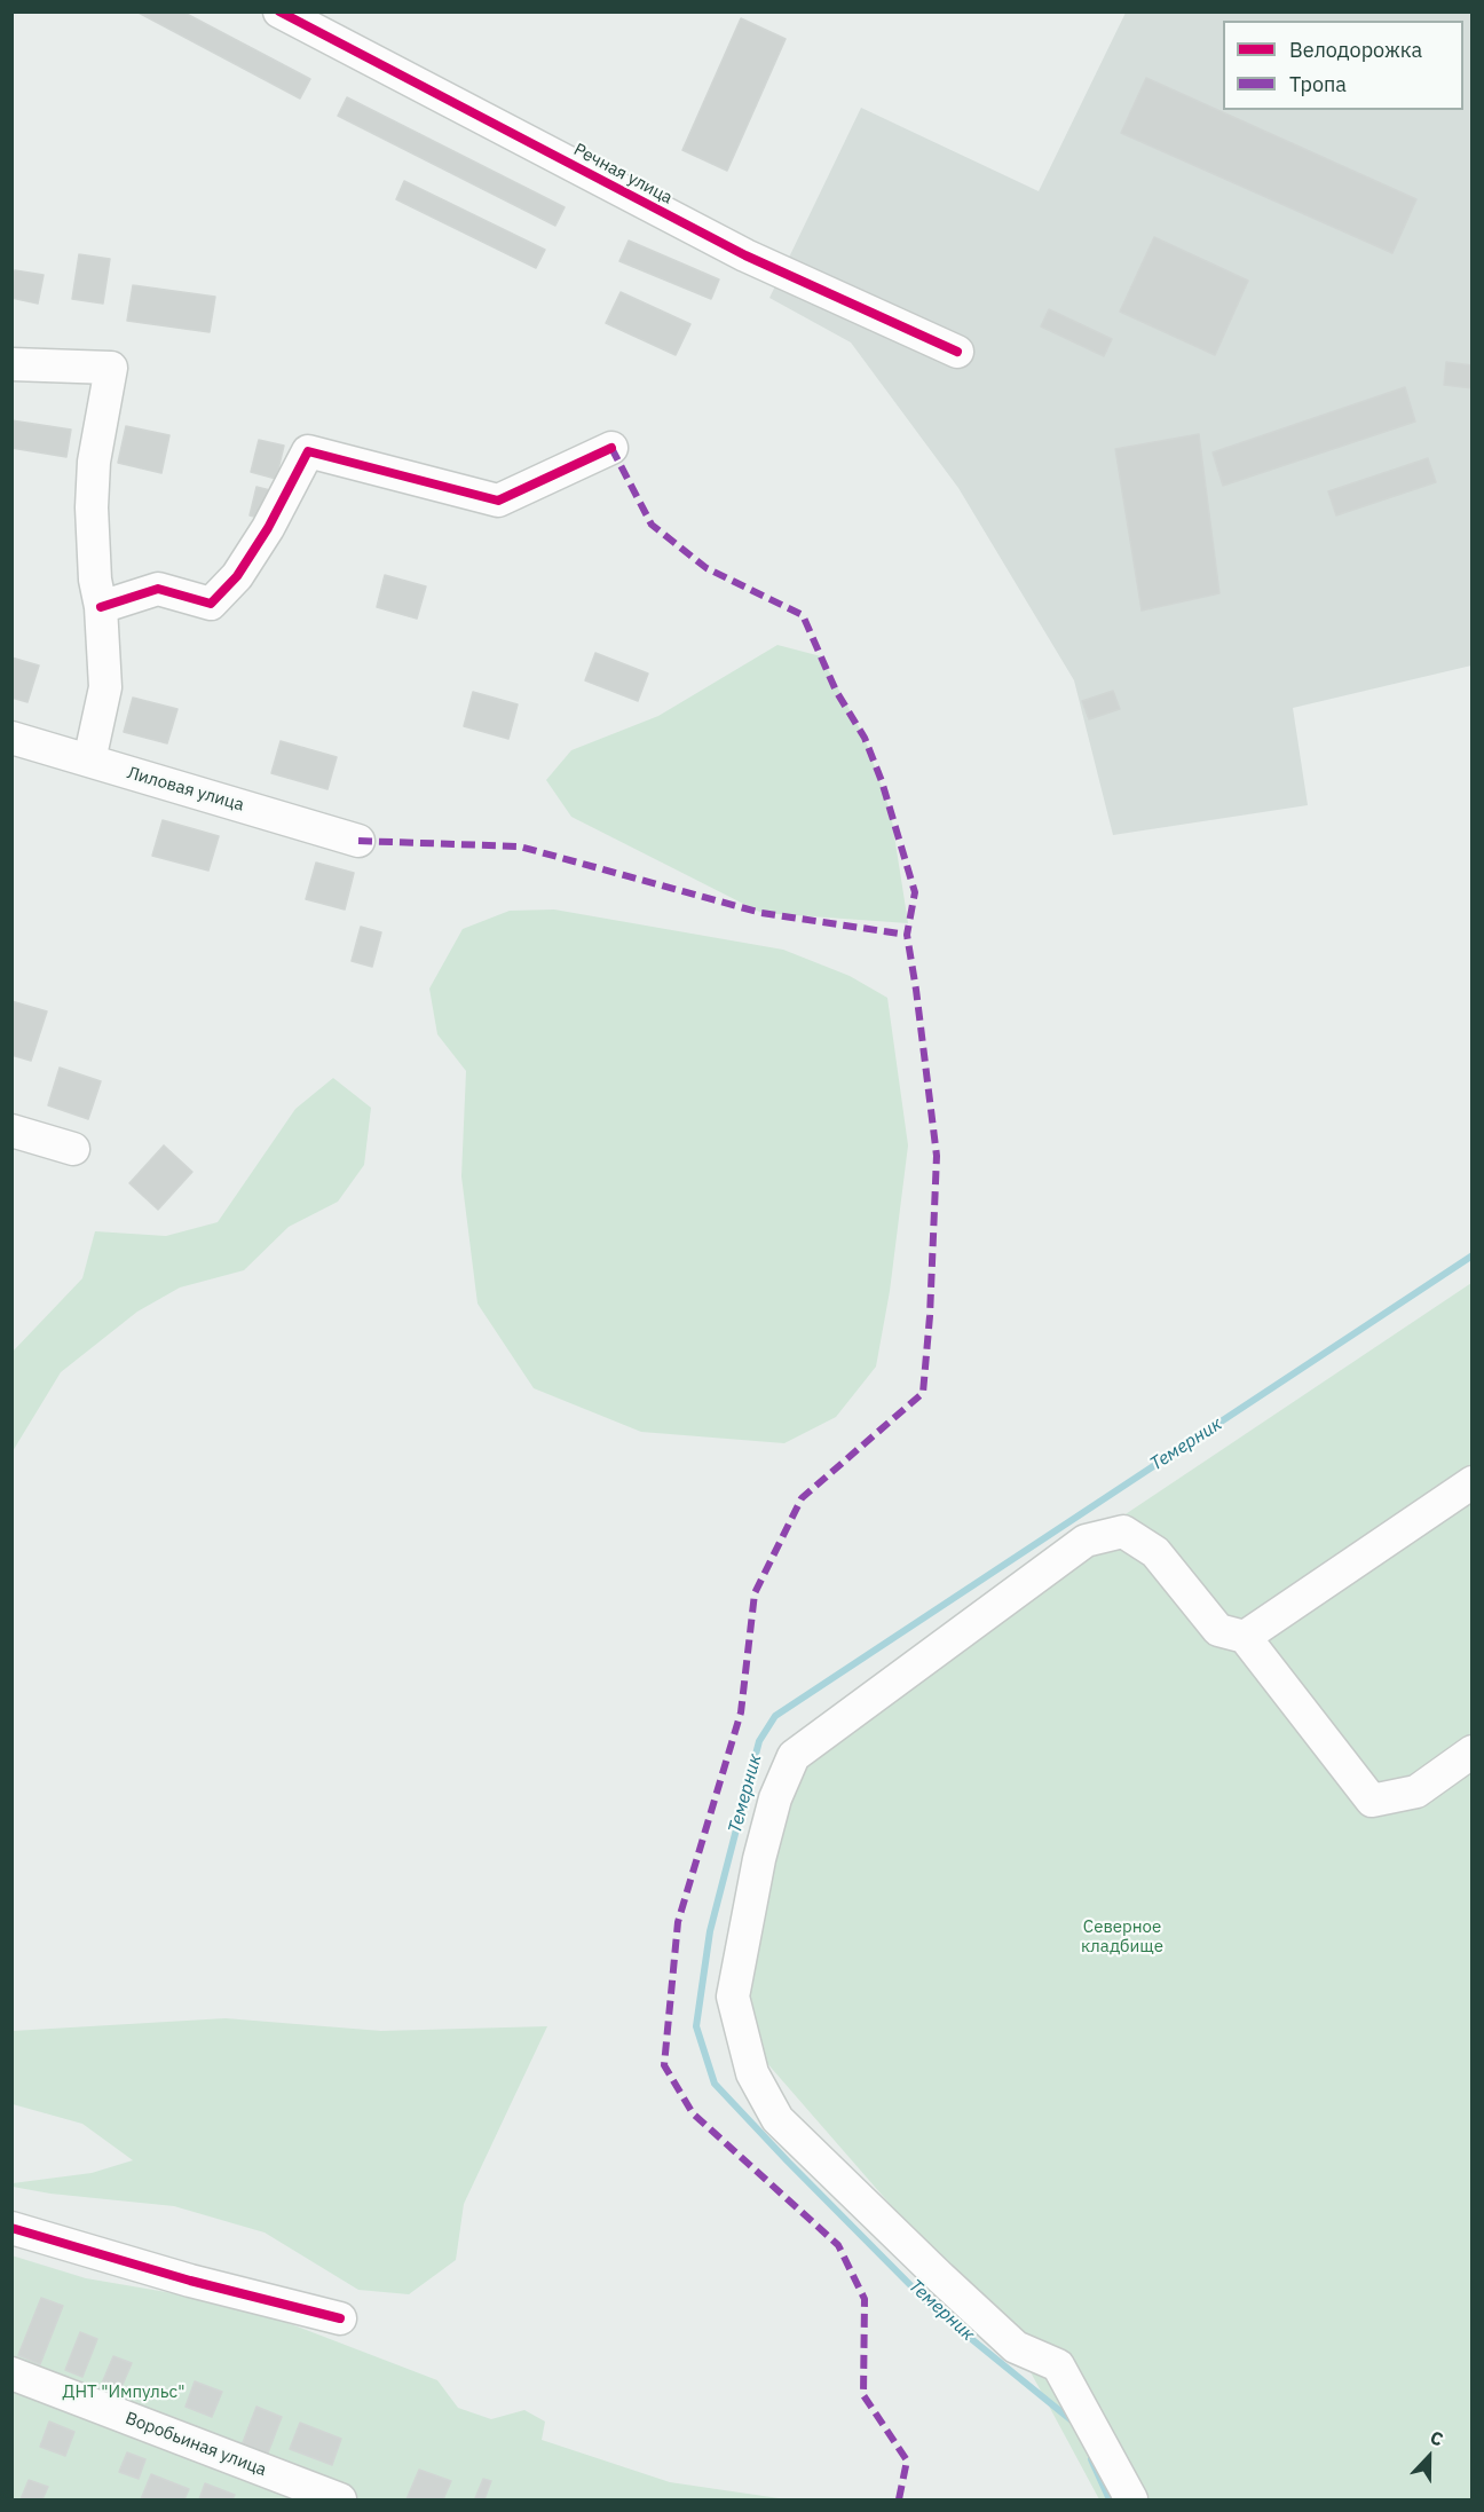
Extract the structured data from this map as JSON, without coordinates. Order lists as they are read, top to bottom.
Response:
{
  "streets": {
    "street": ["Речная улица", "Лиловая улица", "Воробьиная улица"]
  },
  "water": ["Темерник"],
  "parks": ["Северное кладбище", "ДНТ \"Импульс\""],
  "legend": ["Велодорожка", "Тропа"],
  "north": "top"
}
